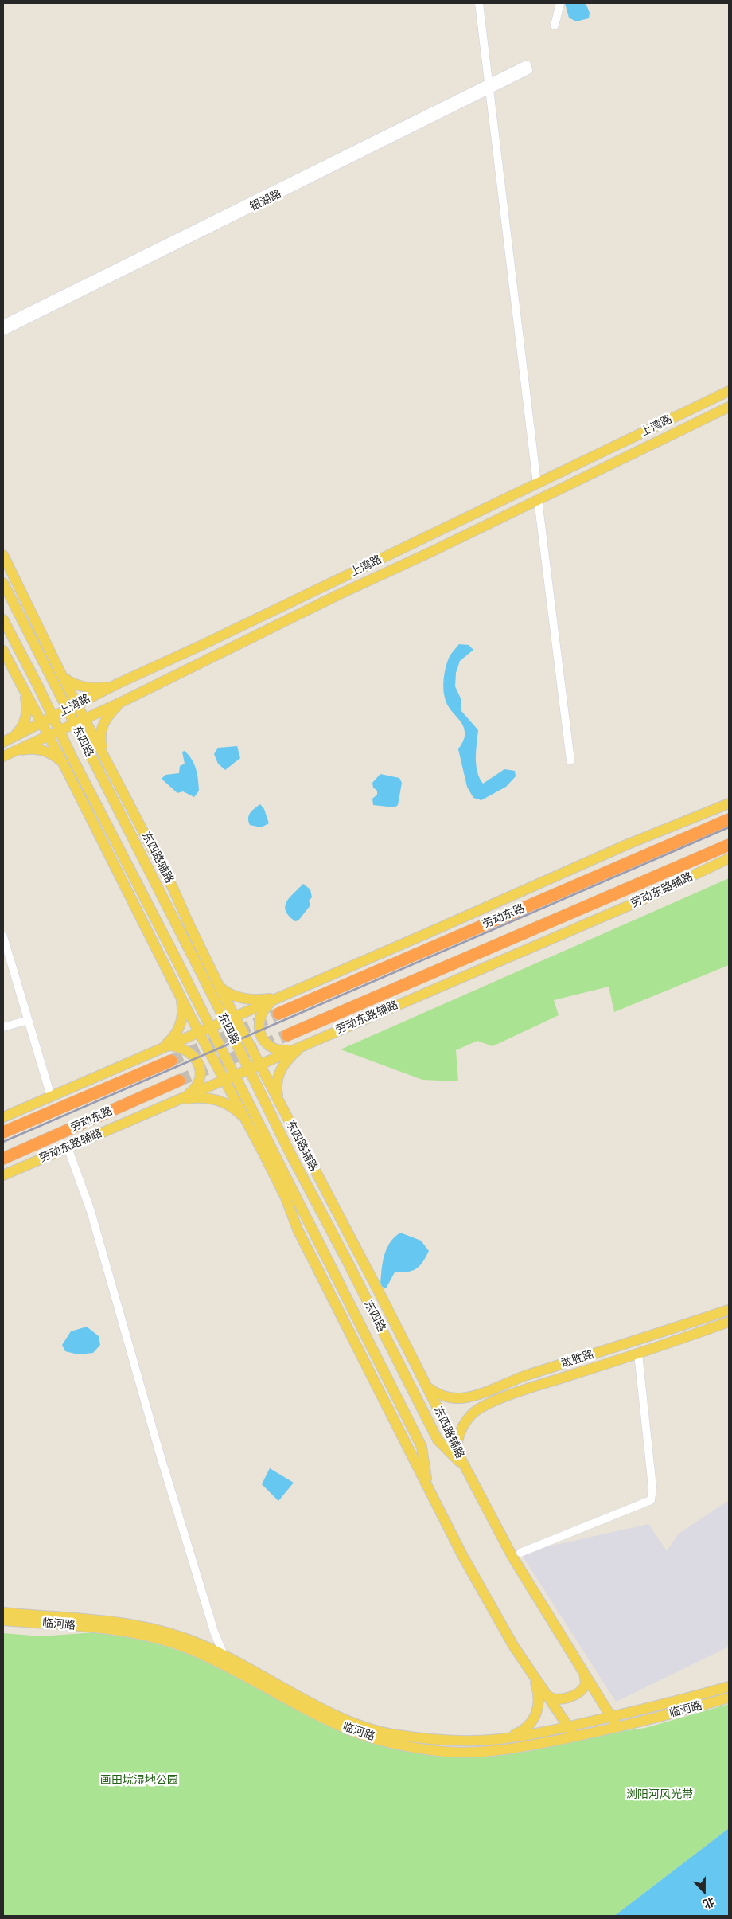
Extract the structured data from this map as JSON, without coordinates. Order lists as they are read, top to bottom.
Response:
{
  "streets": {
    "highway": ["劳动东路"],
    "main road": [
      "上湾路",
      "东四路",
      "东四路辅路",
      "劳动东路辅路",
      "敢胜路",
      "临河路"
    ],
    "street": ["银湖路"]
  },
  "crossings": [
    ["上湾路", "东四路"],
    ["上湾路", "东四路辅路"],
    ["东四路", "东四路辅路"],
    ["东四路", "劳动东路辅路"],
    ["东四路辅路", "劳动东路辅路"],
    ["东四路辅路", "敢胜路"],
    ["东四路辅路", "临河路"]
  ],
  "parks": ["画田垸湿地公园", "浏阳河风光带"],
  "north": "bottom"
}
